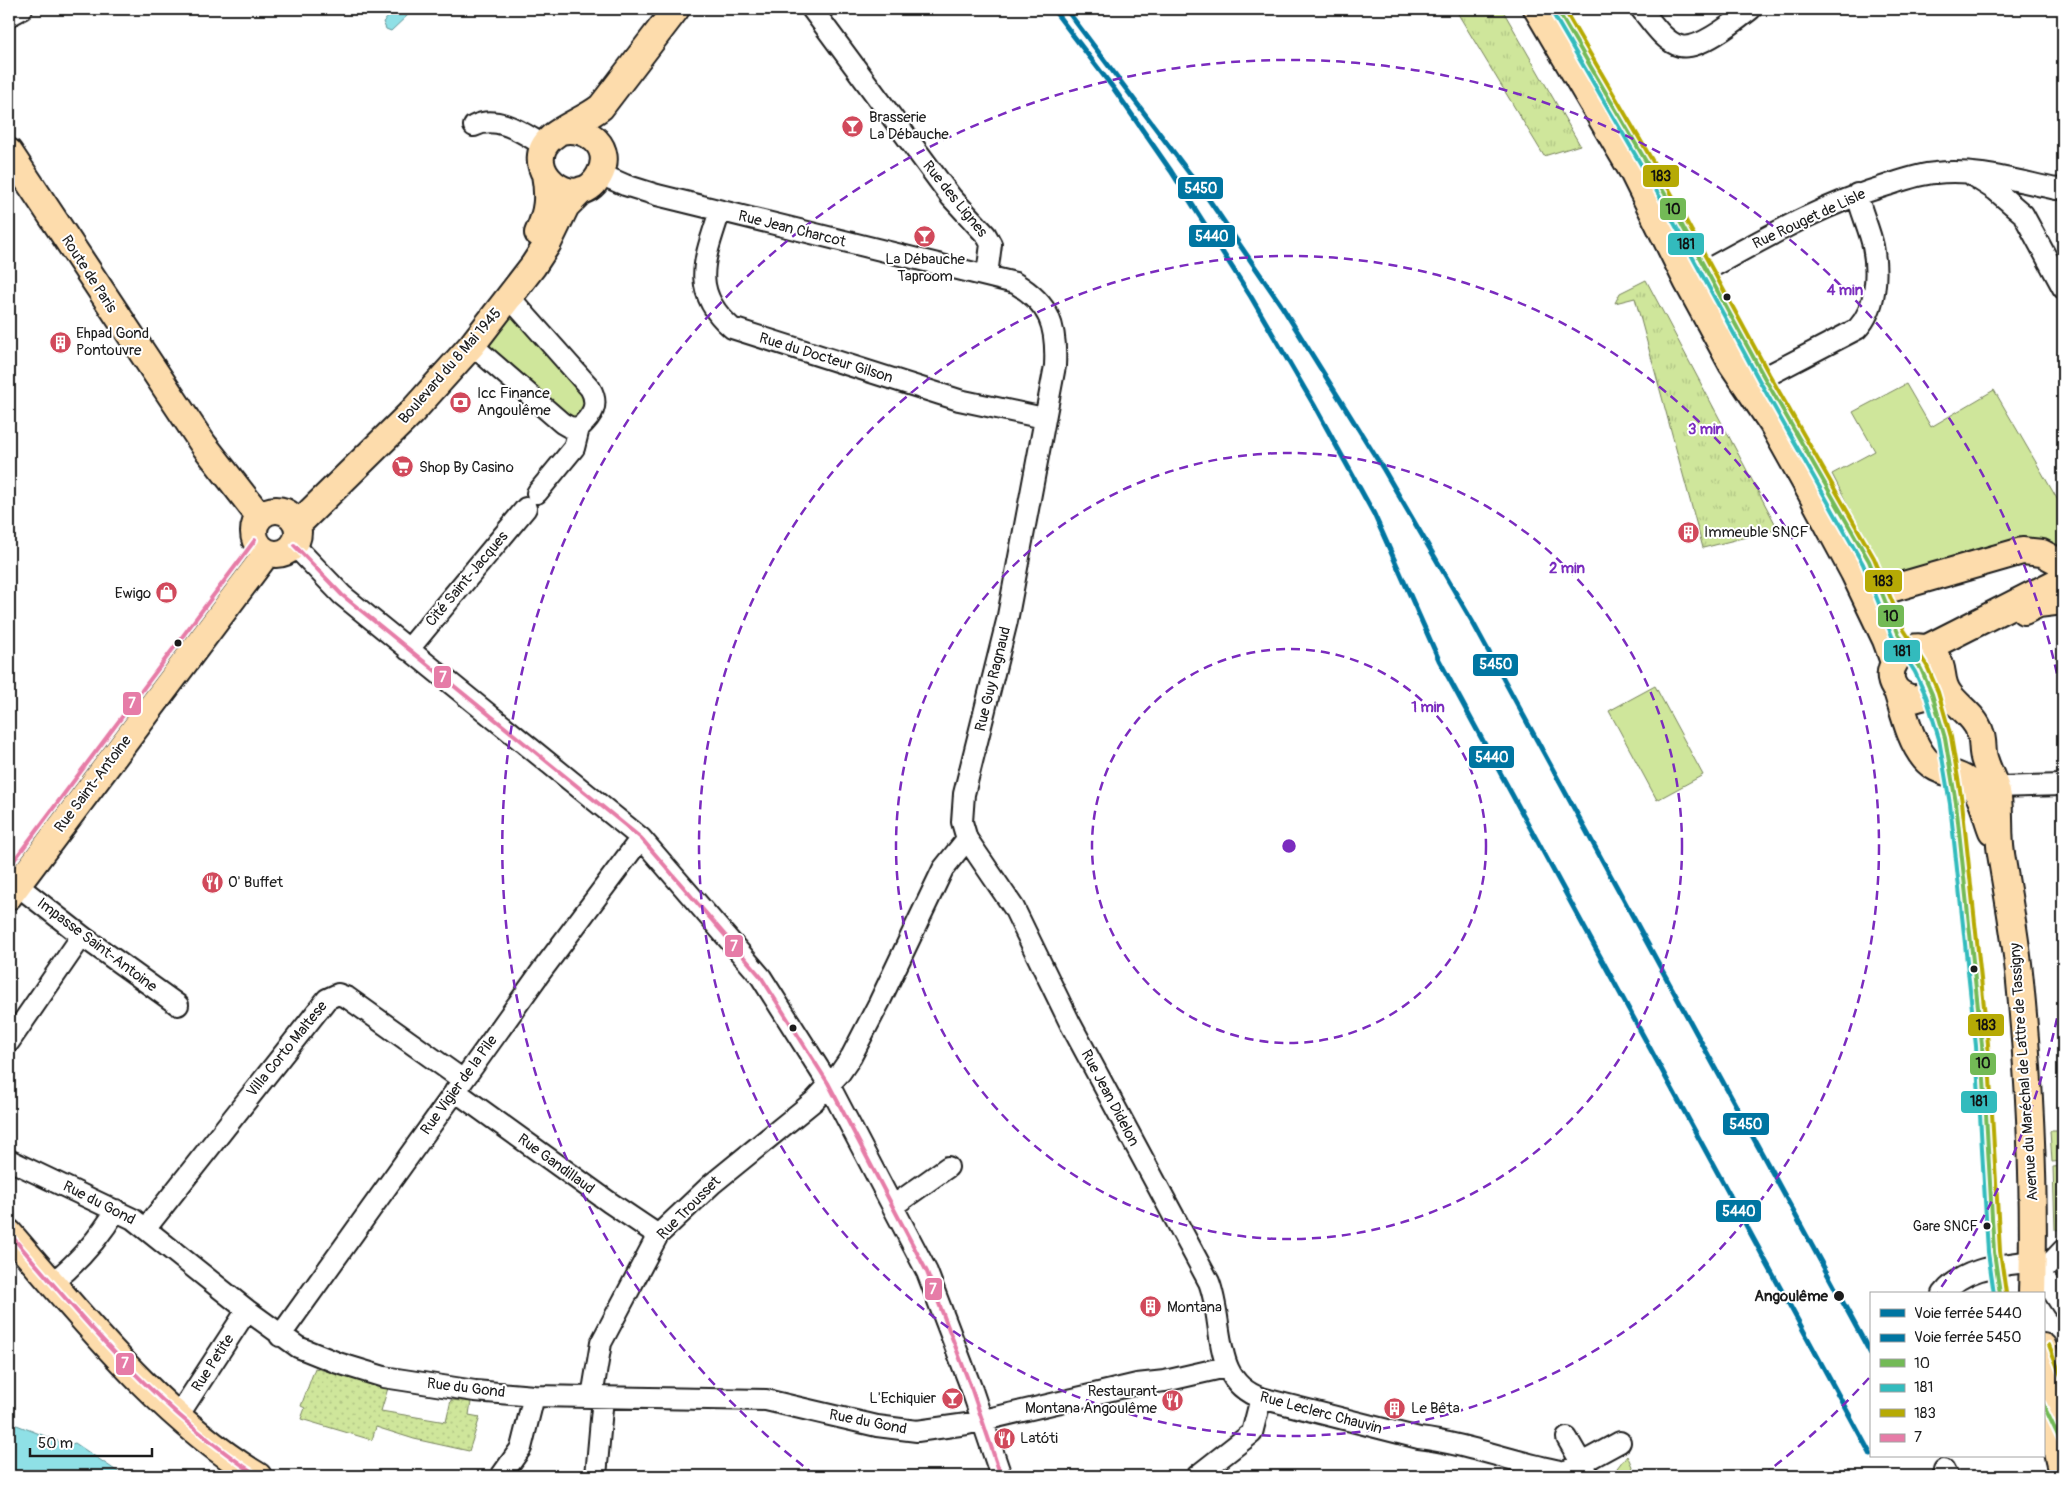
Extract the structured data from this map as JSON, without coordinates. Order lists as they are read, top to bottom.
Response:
{
  "streets": {
    "main road": [
      "Route de Paris",
      "Boulevard du 8 Mai 1945",
      "Rue Saint-Antoine",
      "Avenue du Maréchal de Lattre de Tassigny"
    ],
    "street": [
      "Rue des Lignes",
      "Rue Rouget de Lisle",
      "Rue Jean Charcot",
      "Rue du Docteur Gilson",
      "Cité Saint-Jacques",
      "Rue Guy Ragnaud",
      "Impasse Saint-Antoine",
      "Villa Corto Maltese",
      "Rue Vigier de la Pile",
      "Rue Jean Didelon",
      "Rue Gandillaud",
      "Rue du Gond",
      "Rue Trousset",
      "Rue Petite",
      "Rue Leclerc Chauvin"
    ]
  },
  "crossings": [
    ["Rue des Lignes", "Rue Jean Charcot"],
    ["Rue des Lignes", "Rue Guy Ragnaud"],
    ["Rue Jean Charcot", "Rue du Docteur Gilson"],
    ["Rue Jean Charcot", "Boulevard du 8 Mai 1945"],
    ["Rue Jean Charcot", "Rue Guy Ragnaud"],
    ["Route de Paris", "Rue Saint-Antoine"],
    ["Rue du Docteur Gilson", "Rue Guy Ragnaud"],
    ["Boulevard du 8 Mai 1945", "Cité Saint-Jacques"],
    ["Rue Guy Ragnaud", "Rue Jean Didelon"],
    ["Rue Saint-Antoine", "Impasse Saint-Antoine"],
    ["Villa Corto Maltese", "Rue Vigier de la Pile"],
    ["Villa Corto Maltese", "Rue Gandillaud"],
    ["Villa Corto Maltese", "Rue du Gond"],
    ["Rue Vigier de la Pile", "Rue Gandillaud"],
    ["Rue Vigier de la Pile", "Rue du Gond"],
    ["Rue Jean Didelon", "Rue Leclerc Chauvin"],
    ["Rue Gandillaud", "Rue Trousset"],
    ["Rue du Gond", "Rue Trousset"],
    ["Rue du Gond", "Rue Petite"]
  ],
  "places": {
    "bar": ["Brasserie La Débauche", "La Débauche Taproom", "L'Echiquier"],
    "building": [
      "Ehpad Gond Pontouvre",
      "Immeuble SNCF",
      "Montana",
      "Le Bêta"
    ],
    "bank": ["Icc Finance Angoulême"],
    "supermarket": ["Shop By Casino"],
    "shop": ["Ewigo"],
    "restaurant": ["O' Buffet", "Restaurant Montana Angoulême", "Latóti"],
    "other": ["Gare SNCF", "Angoulême"]
  },
  "lines": [
    "rail line 5440",
    "rail line 5450",
    "transit line 10",
    "transit line 183",
    "transit line 181",
    "transit line 7"
  ],
  "legend": [
    "Voie ferrée 5440",
    "Voie ferrée 5450",
    "10",
    "181",
    "183",
    "7"
  ],
  "scale_bar": "50 m",
  "rings": [
    "4 min",
    "3 min",
    "2 min",
    "1 min"
  ]
}
